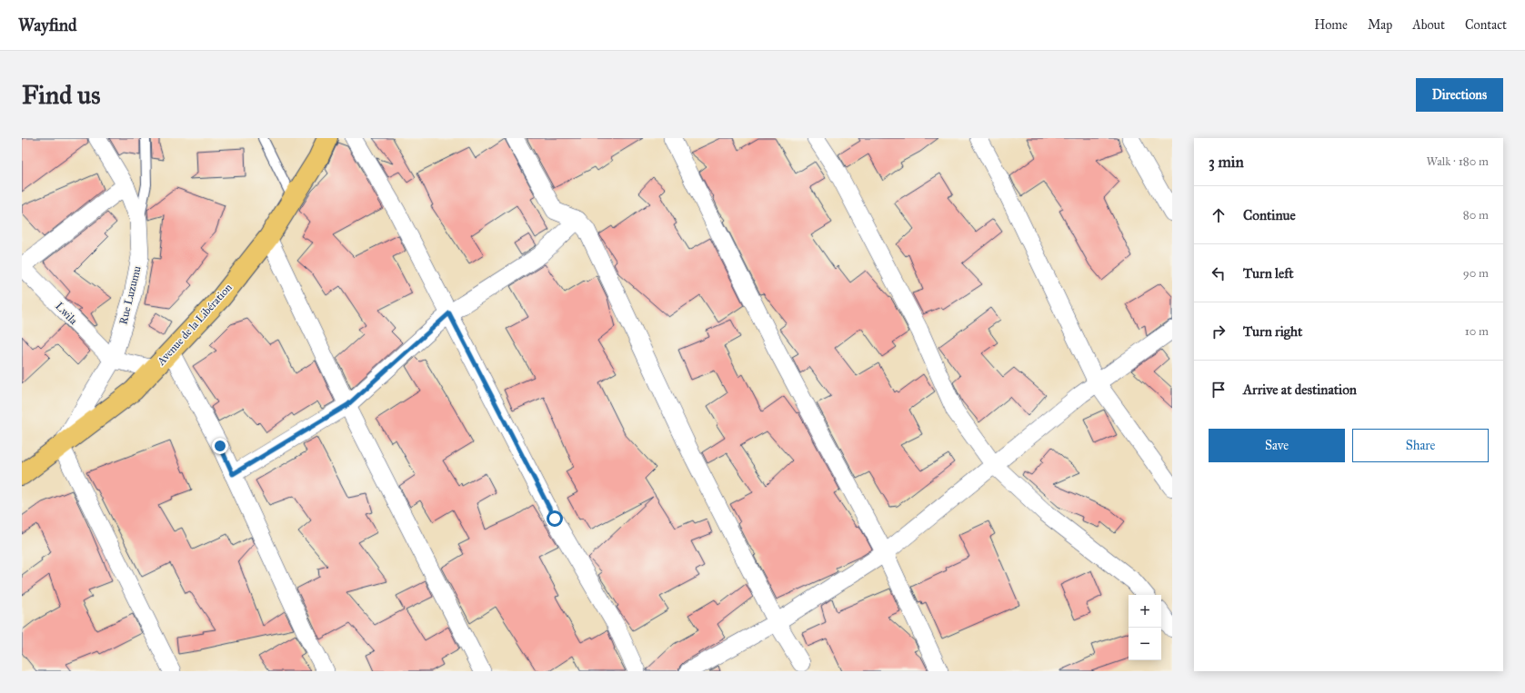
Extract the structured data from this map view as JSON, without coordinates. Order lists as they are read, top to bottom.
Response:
{
  "streets": {
    "highway": ["Avenue de la Libération"],
    "street": ["Rue Luzumu", "Lwila"]
  },
  "crossings": [
    ["Rue Luzumu", "Lwila"],
    ["Rue Luzumu", "Avenue de la Libération"]
  ],
  "page": {
    "header": "Wayfind",
    "nav": [
      "Home",
      "Map",
      "About",
      "Contact"
    ],
    "buttons": [
      "Directions",
      ["Save", "Share"]
    ],
    "title": "Find us",
    "heading": ["3 min", "Walk · 180 m"],
    "list": [
      ["Continue", "80 m"],
      ["Turn left", "90 m"],
      ["Turn right", "10 m"],
      "Arrive at destination"
    ],
    "map_buttons": ["+", "−"]
  }
}
